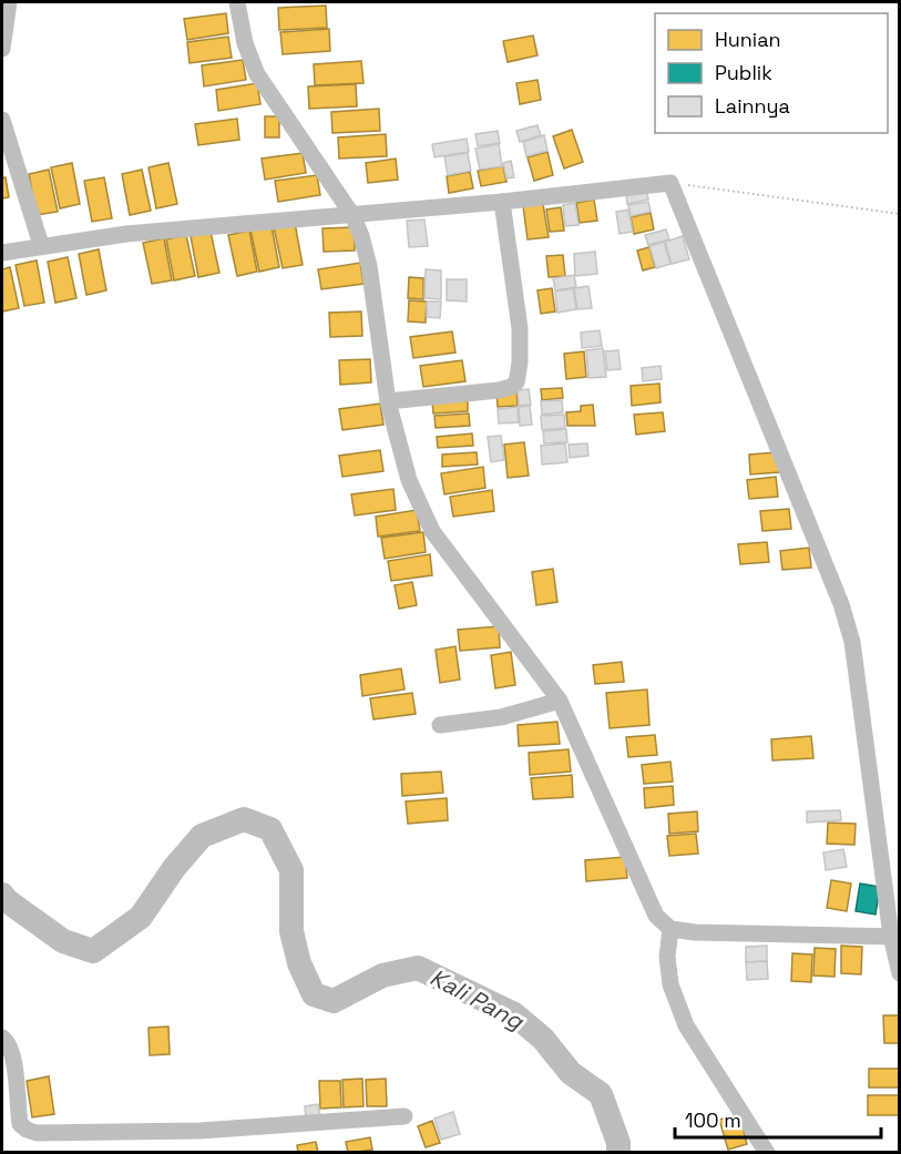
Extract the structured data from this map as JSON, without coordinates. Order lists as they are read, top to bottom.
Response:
{
  "water": ["Kali Pang"],
  "legend": ["Hunian", "Publik", "Lainnya"],
  "scale_bar": "100 m"
}
